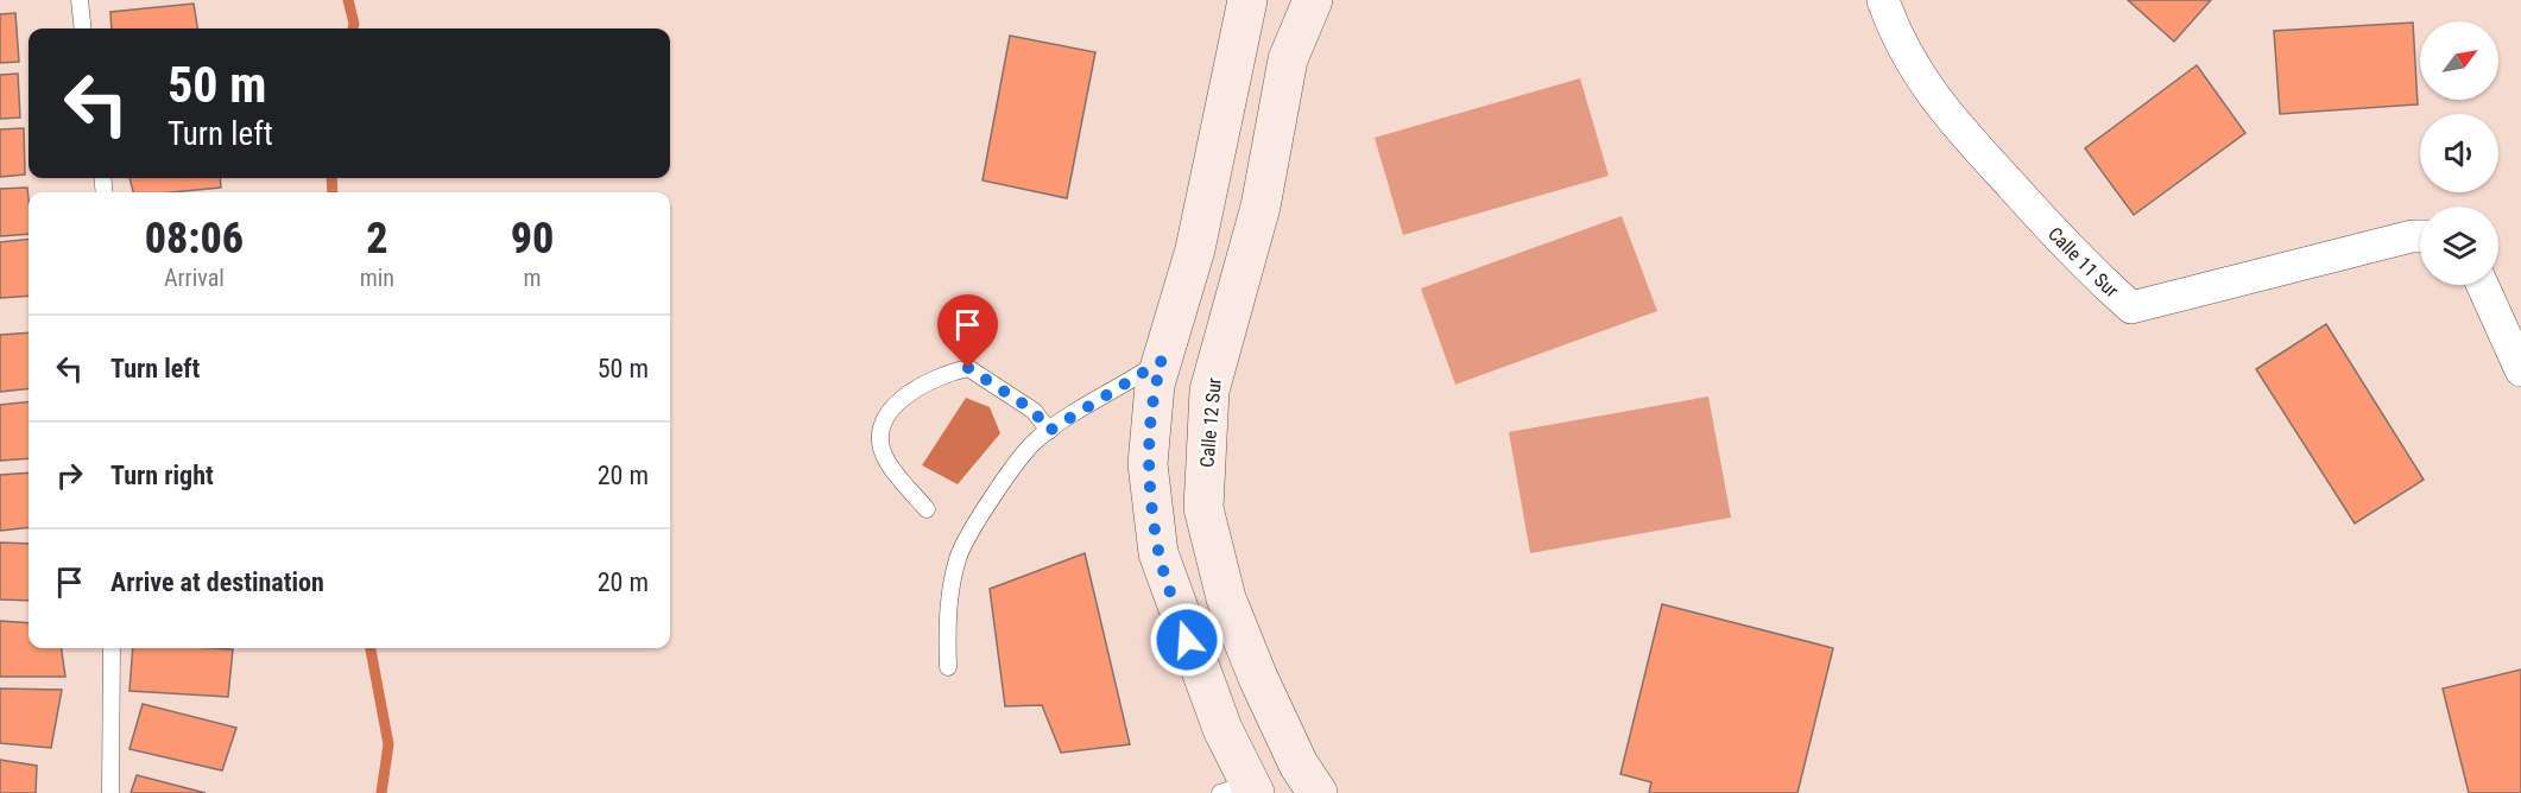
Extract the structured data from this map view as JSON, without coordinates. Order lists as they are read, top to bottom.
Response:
{
  "streets": {
    "main road": ["Calle 12 Sur"],
    "street": ["Calle 11 Sur"]
  },
  "north": "top right",
  "page": {
    "turn": ["50 m", "Turn left"],
    "eta": [
      "08:06",
      "Arrival",
      "2",
      "min",
      "90",
      "m"
    ],
    "list": [
      {
        "name": "Turn left",
        "value": "50 m"
      },
      {
        "name": "Turn right",
        "value": "20 m"
      },
      {
        "name": "Arrive at destination",
        "value": "20 m"
      }
    ]
  }
}
